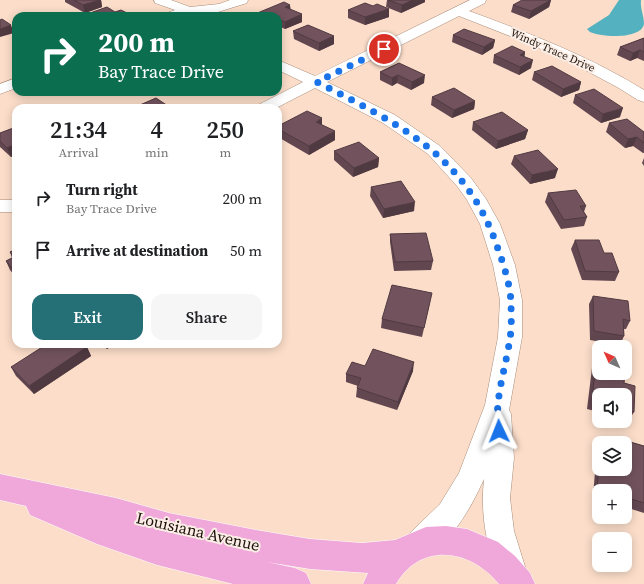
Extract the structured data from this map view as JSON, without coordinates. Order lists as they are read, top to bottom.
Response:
{
  "streets": {
    "main road": ["Louisiana Avenue"],
    "street": ["Windy Trace Drive"]
  },
  "north": "top left",
  "page": {
    "turn": ["200 m", "Bay Trace Drive"],
    "eta": [
      "21:34",
      "Arrival",
      "4",
      "min",
      "250",
      "m"
    ],
    "list": [
      {
        "name": "Turn right",
        "note": "Bay Trace Drive",
        "value": "200 m"
      },
      {
        "name": "Arrive at destination",
        "value": "50 m"
      }
    ],
    "buttons": ["Exit", "Share"],
    "map_buttons": ["+", "−"]
  }
}
